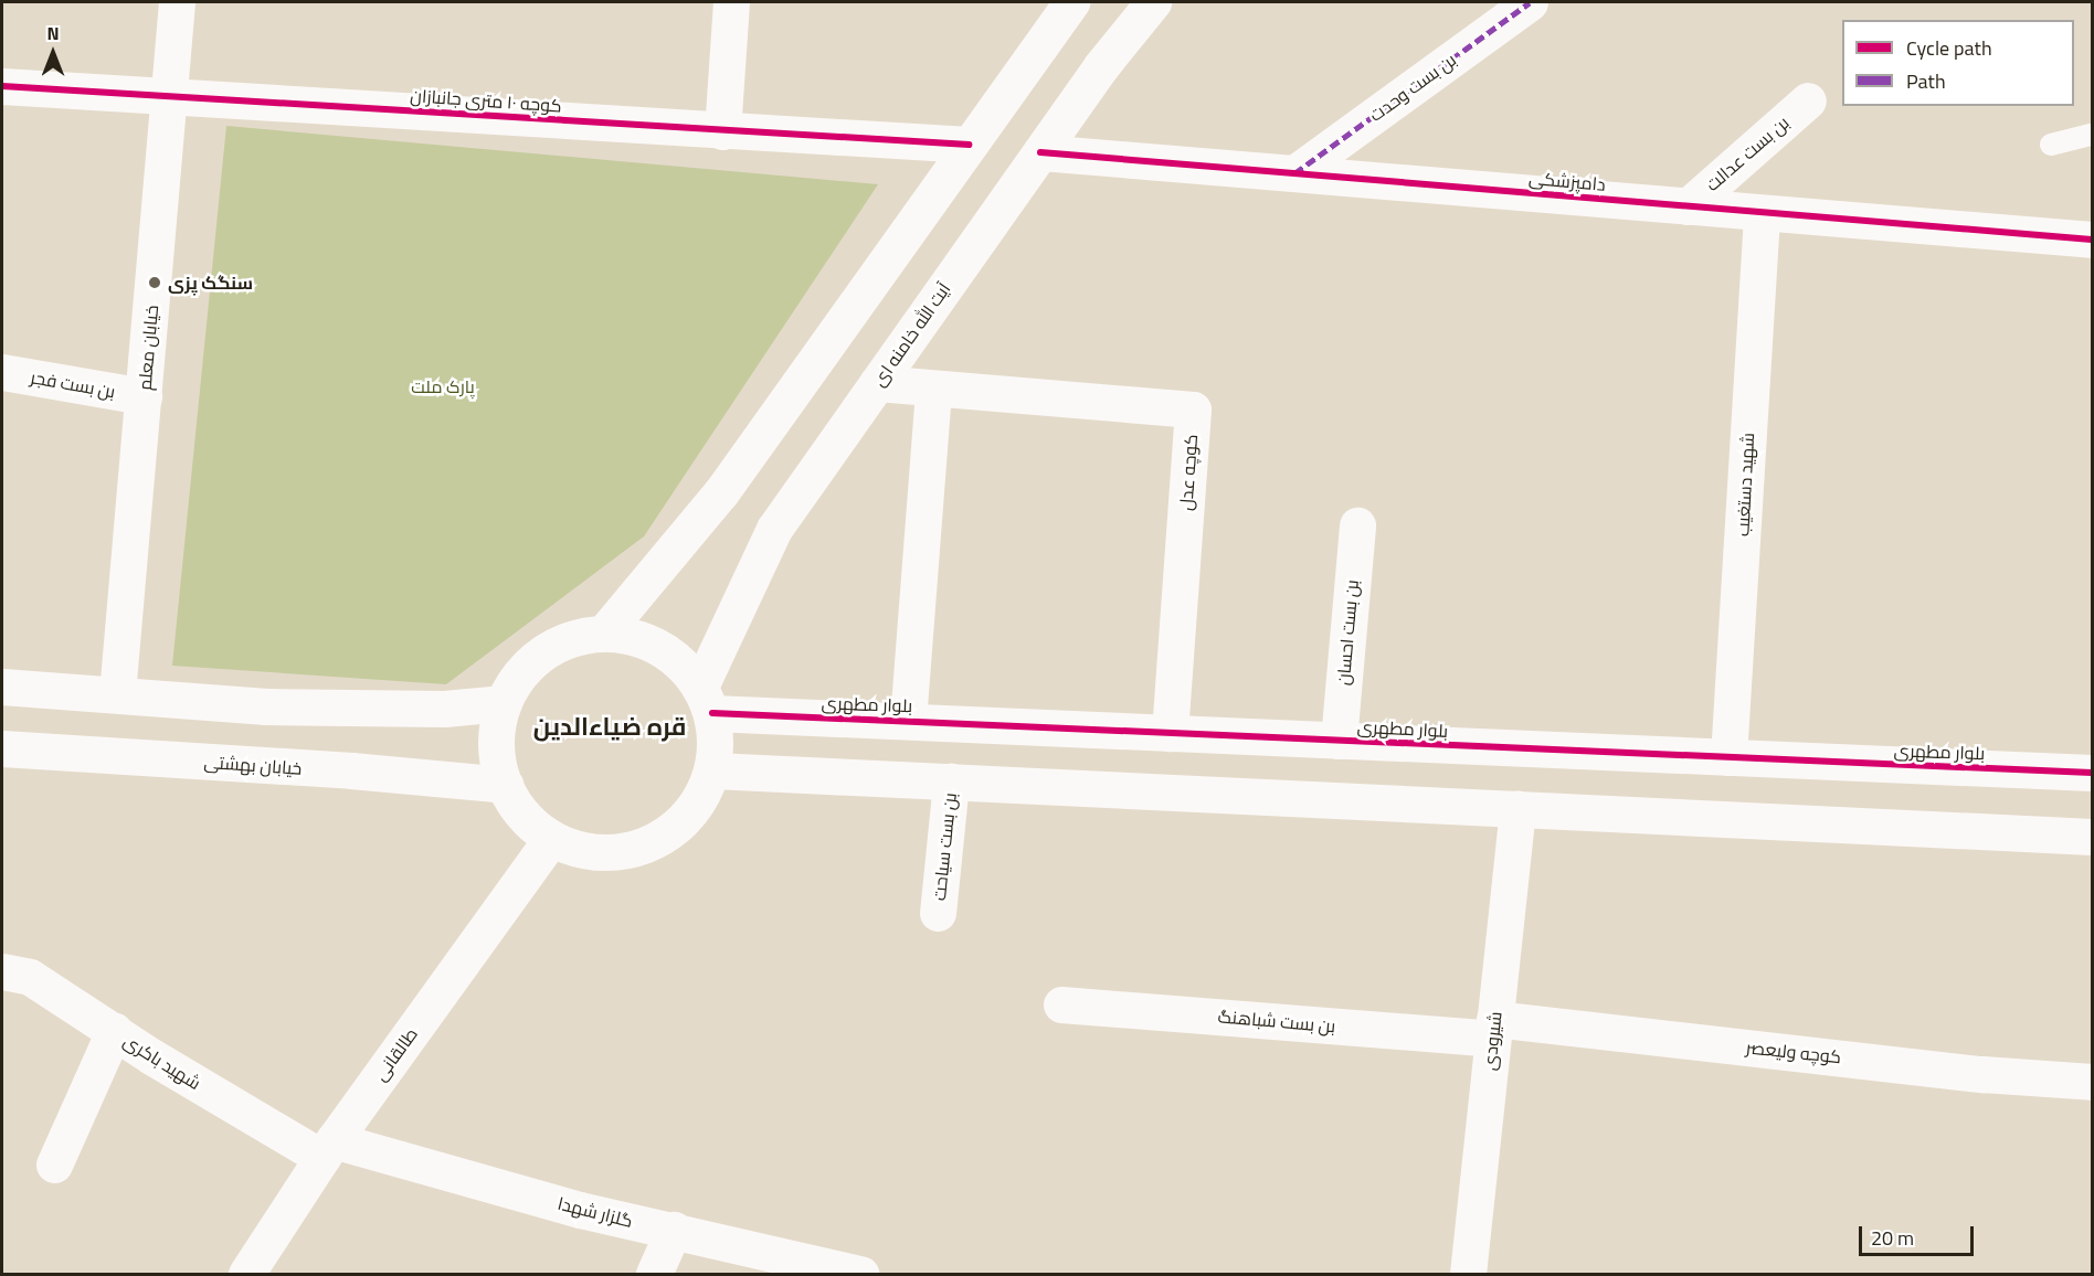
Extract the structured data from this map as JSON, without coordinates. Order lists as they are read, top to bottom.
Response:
{
  "streets": {
    "street": [
      "بن بست وحدت",
      "کوچه ۱۰ متری جانبازان",
      "بن بست عدالت",
      "دامپزشکی",
      "آیت الله خامنه ای",
      "خیابان معلم",
      "بن بست فجر",
      "کوچه عدل",
      "شهید دستغیب",
      "بن بست احسان",
      "بلوار مطهری",
      "خیابان بهشتی",
      "بن بست سیاحت",
      "بن بست شباهنگ",
      "شیرودی",
      "کوچه ولیعصر",
      "طالقانی",
      "شهید باکری",
      "گلزار شهدا"
    ]
  },
  "crossings": [
    ["بن بست وحدت", "دامپزشکی"],
    ["کوچه ۱۰ متری جانبازان", "خیابان معلم"],
    ["بن بست عدالت", "دامپزشکی"],
    ["دامپزشکی", "آیت الله خامنه ای"],
    ["دامپزشکی", "شهید دستغیب"],
    ["آیت الله خامنه ای", "کوچه عدل"],
    ["آیت الله خامنه ای", "بلوار مطهری"],
    ["آیت الله خامنه ای", "خیابان بهشتی"],
    ["آیت الله خامنه ای", "طالقانی"],
    ["خیابان معلم", "بن بست فجر"],
    ["کوچه عدل", "بلوار مطهری"],
    ["شهید دستغیب", "بلوار مطهری"],
    ["بن بست احسان", "بلوار مطهری"],
    ["بلوار مطهری", "خیابان بهشتی"],
    ["بلوار مطهری", "طالقانی"],
    ["خیابان بهشتی", "طالقانی"],
    ["بن بست شباهنگ", "شیرودی"],
    ["بن بست شباهنگ", "کوچه ولیعصر"],
    ["شیرودی", "کوچه ولیعصر"],
    ["طالقانی", "شهید باکری"],
    ["طالقانی", "گلزار شهدا"],
    ["شهید باکری", "گلزار شهدا"]
  ],
  "districts": ["قره ضیاءالدین"],
  "parks": ["پارک ملت"],
  "places": ["سنگک پزی"],
  "legend": ["Cycle path", "Path"],
  "scale_bar": "20 m",
  "north": "top"
}
